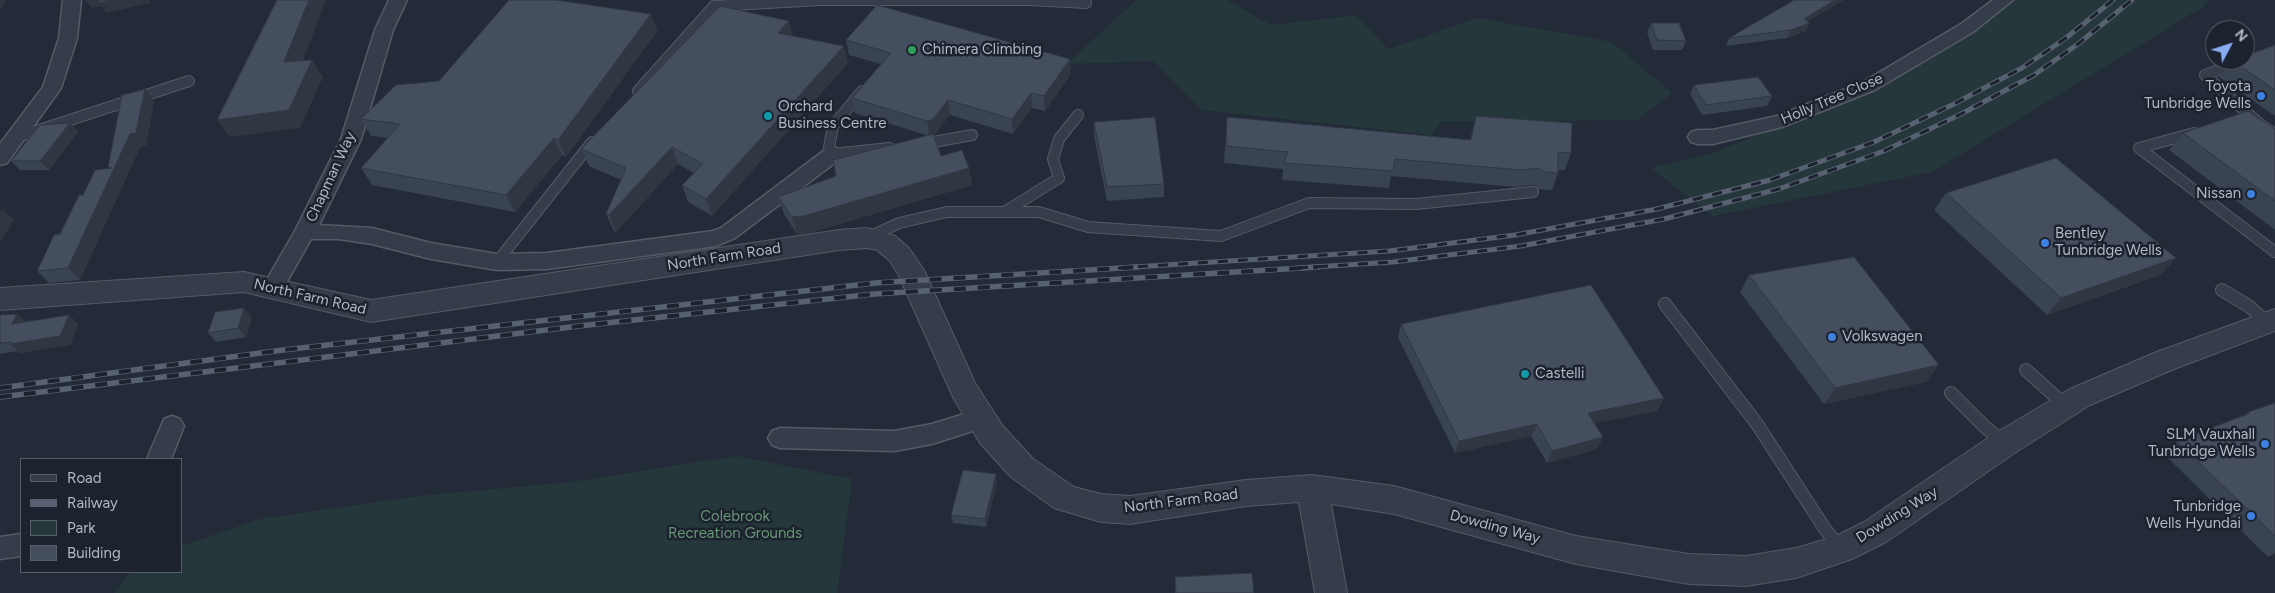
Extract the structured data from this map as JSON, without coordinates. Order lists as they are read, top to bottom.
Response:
{
  "streets": {
    "street": [
      "Holly Tree Close",
      "Chapman Way",
      "North Farm Road",
      "Dowding Way"
    ]
  },
  "crossings": [
    ["Chapman Way", "North Farm Road"],
    ["North Farm Road", "Dowding Way"]
  ],
  "parks": ["Colebrook Recreation Grounds"],
  "places": [
    "Chimera Climbing",
    "Toyota Tunbridge Wells",
    "Orchard Business Centre",
    "Nissan",
    "Bentley Tunbridge Wells",
    "Volkswagen",
    "Castelli",
    "SLM Vauxhall Tunbridge Wells",
    "Tunbridge Wells Hyundai"
  ],
  "legend": [
    "Road",
    "Railway",
    "Park",
    "Building"
  ],
  "north": "top right"
}
